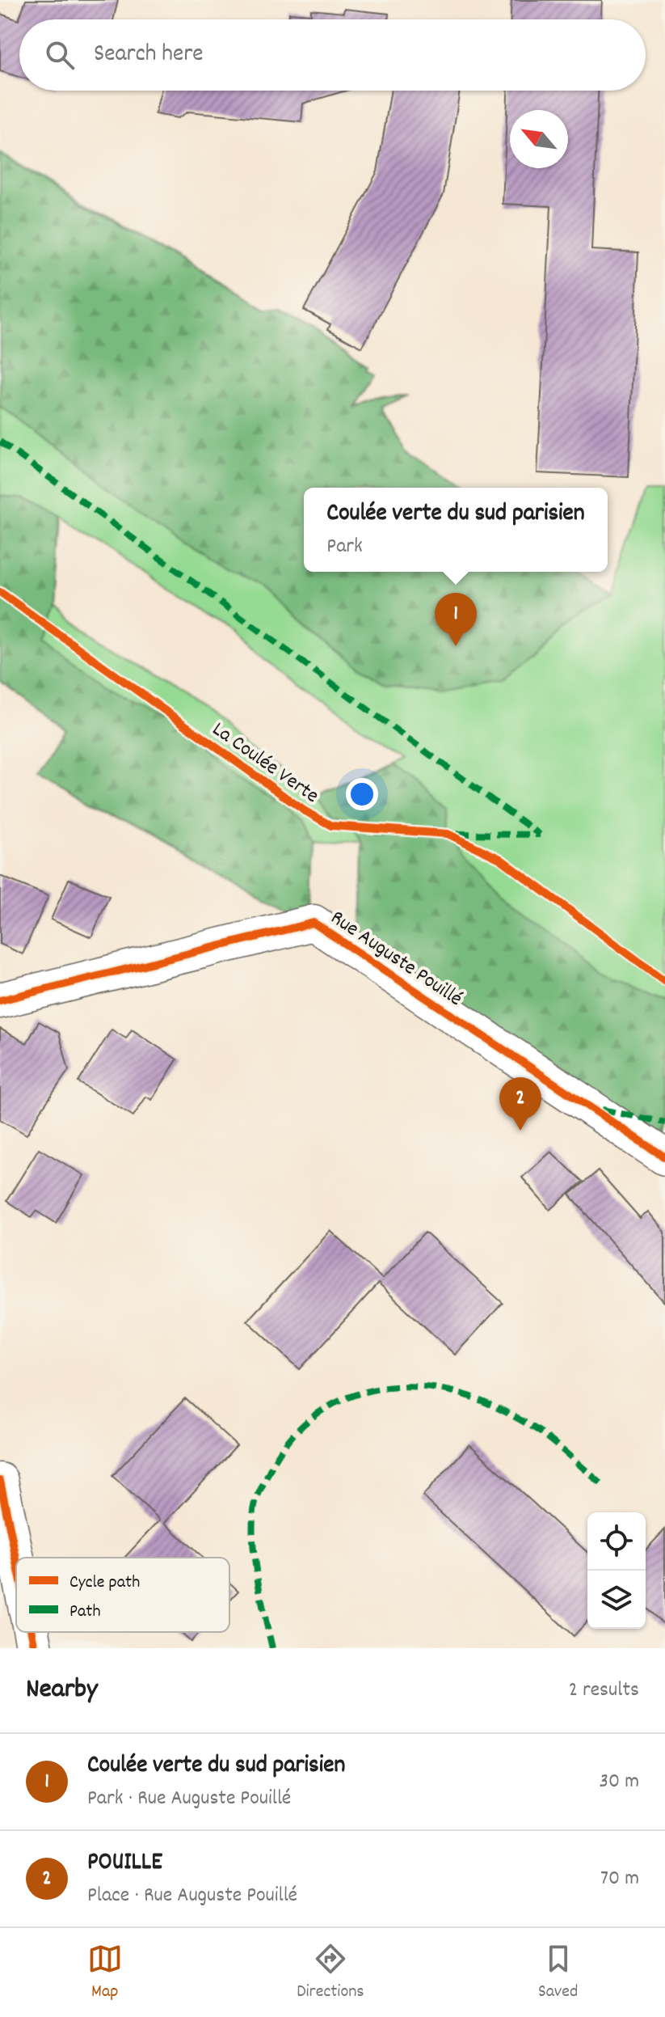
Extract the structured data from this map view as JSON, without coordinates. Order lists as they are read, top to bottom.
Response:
{
  "streets": {
    "street": ["Rue Auguste Pouillé"],
    "cycle path": ["La Coulée Verte"]
  },
  "legend": ["Cycle path", "Path"],
  "north": "top left",
  "page": {
    "search": "Search here",
    "popup": ["Coulée verte du sud parisien", "Park"],
    "pins": ["1", "2"],
    "heading": ["Nearby", "2 results"],
    "list": [
      {
        "mark": "1",
        "name": "Coulée verte du sud parisien",
        "note": "Park · Rue Auguste Pouillé",
        "value": "30 m"
      },
      {
        "mark": "2",
        "name": "POUILLE",
        "note": "Place · Rue Auguste Pouillé",
        "value": "70 m"
      }
    ],
    "nav": ["Map", "Directions", "Saved"]
  }
}
